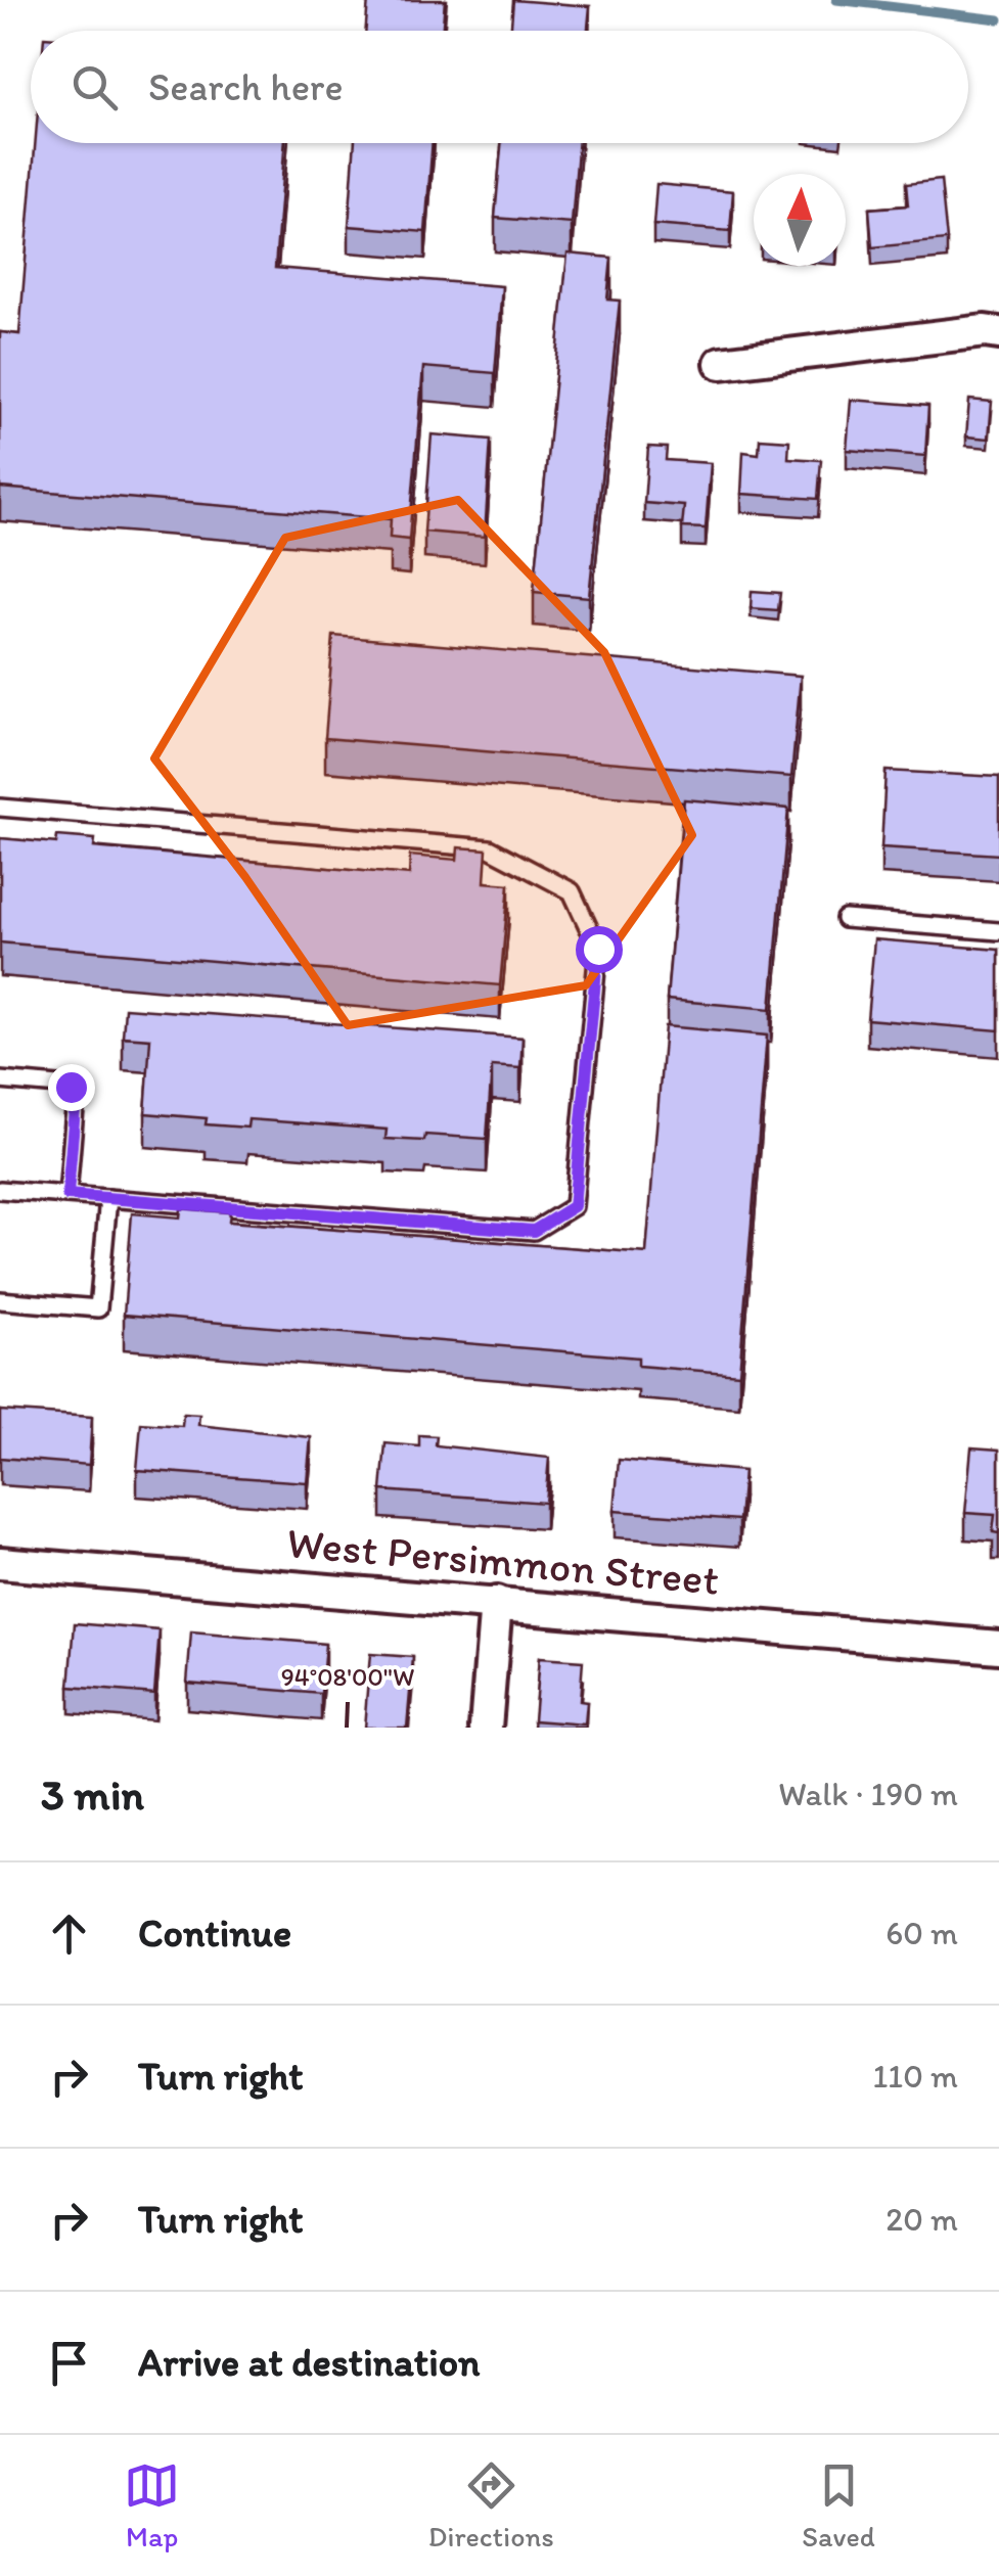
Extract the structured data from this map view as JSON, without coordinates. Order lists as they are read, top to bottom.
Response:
{
  "streets": {
    "street": ["West Persimmon Street"]
  },
  "north": "top",
  "page": {
    "search": "Search here",
    "heading": ["3 min", "Walk · 190 m"],
    "list": [
      ["Continue", "60 m"],
      ["Turn right", "110 m"],
      ["Turn right", "20 m"],
      "Arrive at destination"
    ],
    "nav": ["Map", "Directions", "Saved"]
  },
  "coordinates": ["94°08'00\"W"]
}
